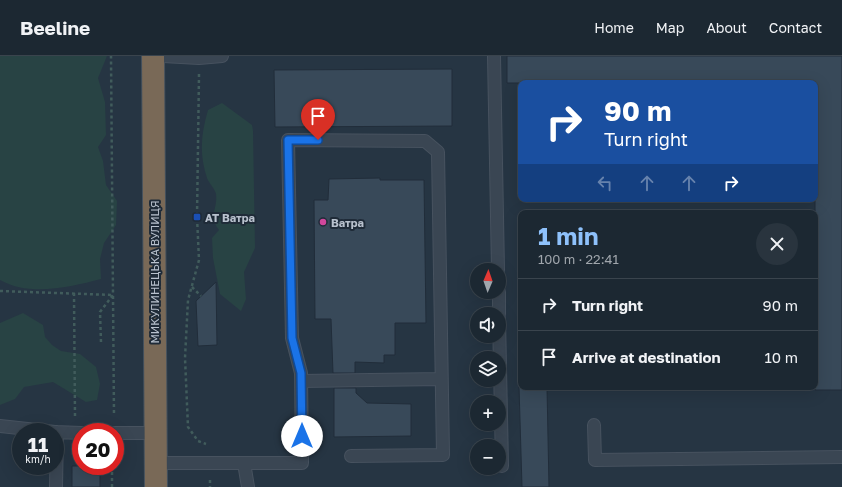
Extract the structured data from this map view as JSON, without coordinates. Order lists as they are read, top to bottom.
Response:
{
  "streets": {
    "highway": ["МИКУЛИНЕЦЬКА ВУЛИЦЯ"]
  },
  "places": {
    "transit": ["АТ Ватра"],
    "other": ["Ватра"]
  },
  "north": "top",
  "page": {
    "header": "Beeline",
    "nav": [
      "Home",
      "Map",
      "About",
      "Contact"
    ],
    "turn": ["90 m", "Turn right"],
    "heading": ["1 min", "100 m · 22:41"],
    "map_buttons": ["+", "−"],
    "list": [
      {
        "name": "Turn right",
        "value": "90 m"
      },
      {
        "name": "Arrive at destination",
        "value": "10 m"
      }
    ],
    "speed": "11 km/h",
    "limit": "20"
  }
}
